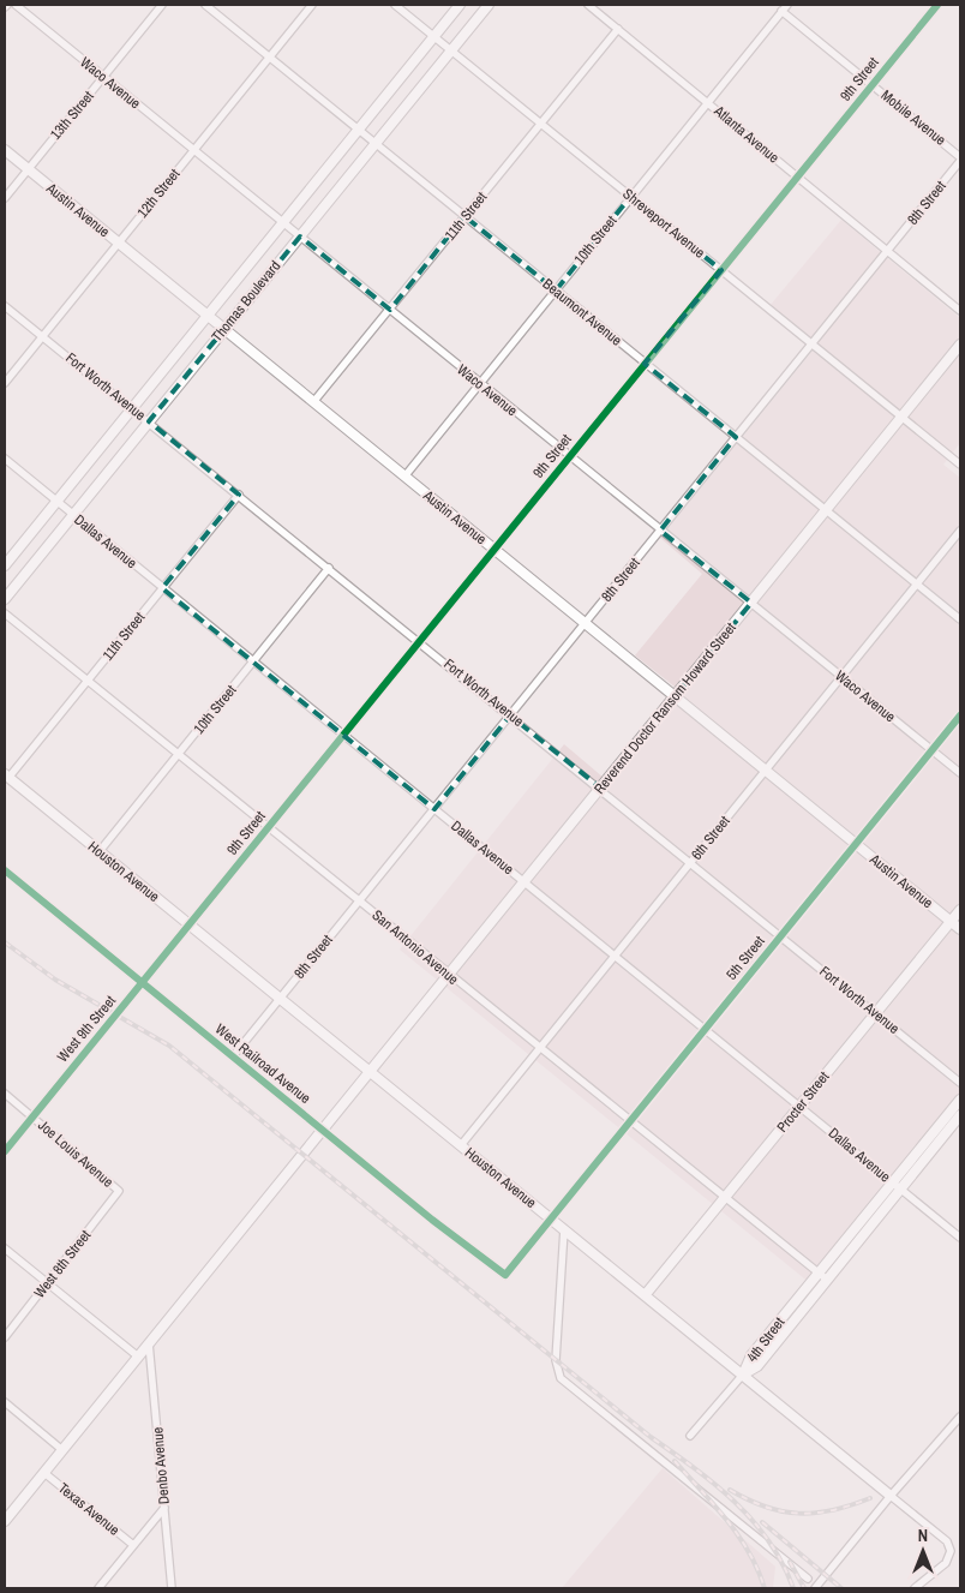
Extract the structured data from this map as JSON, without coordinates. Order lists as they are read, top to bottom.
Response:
{
  "streets": {
    "main road": [
      "Austin Avenue",
      "Thomas Boulevard",
      "Reverend Doctor Ransom Howard Street",
      "Houston Avenue",
      "Procter Street",
      "4th Street"
    ],
    "street": [
      "9th Street",
      "Waco Avenue",
      "13th Street",
      "Mobile Avenue",
      "Atlanta Avenue",
      "12th Street",
      "8th Street",
      "11th Street",
      "Shreveport Avenue",
      "10th Street",
      "Beaumont Avenue",
      "Fort Worth Avenue",
      "Dallas Avenue",
      "6th Street",
      "San Antonio Avenue",
      "5th Street",
      "West 9th Street",
      "West Railroad Avenue",
      "Joe Louis Avenue",
      "West 8th Street",
      "Denbo Avenue",
      "Texas Avenue"
    ]
  },
  "crossings": [
    ["9th Street", "Waco Avenue"],
    ["9th Street", "Mobile Avenue"],
    ["9th Street", "Atlanta Avenue"],
    ["9th Street", "Austin Avenue"],
    ["9th Street", "Shreveport Avenue"],
    ["9th Street", "Beaumont Avenue"],
    ["9th Street", "Fort Worth Avenue"],
    ["9th Street", "Dallas Avenue"],
    ["9th Street", "Houston Avenue"],
    ["9th Street", "San Antonio Avenue"],
    ["9th Street", "West 9th Street"],
    ["Waco Avenue", "13th Street"],
    ["Waco Avenue", "12th Street"],
    ["Waco Avenue", "8th Street"],
    ["Waco Avenue", "11th Street"],
    ["Waco Avenue", "10th Street"],
    ["Waco Avenue", "Thomas Boulevard"],
    ["Waco Avenue", "Reverend Doctor Ransom Howard Street"],
    ["Waco Avenue", "6th Street"],
    ["Waco Avenue", "5th Street"],
    ["13th Street", "Austin Avenue"],
    ["Mobile Avenue", "8th Street"],
    ["Mobile Avenue", "10th Street"],
    ["Atlanta Avenue", "8th Street"],
    ["Atlanta Avenue", "11th Street"],
    ["Atlanta Avenue", "10th Street"],
    ["12th Street", "Austin Avenue"],
    ["12th Street", "Beaumont Avenue"],
    ["12th Street", "Fort Worth Avenue"],
    ["8th Street", "Austin Avenue"],
    ["8th Street", "Shreveport Avenue"],
    ["8th Street", "Beaumont Avenue"],
    ["8th Street", "Fort Worth Avenue"],
    ["8th Street", "Dallas Avenue"],
    ["8th Street", "Houston Avenue"],
    ["8th Street", "San Antonio Avenue"],
    ["Austin Avenue", "11th Street"],
    ["Austin Avenue", "10th Street"],
    ["Austin Avenue", "Thomas Boulevard"],
    ["Austin Avenue", "Reverend Doctor Ransom Howard Street"],
    ["Austin Avenue", "6th Street"],
    ["Austin Avenue", "5th Street"],
    ["Austin Avenue", "Procter Street"],
    ["11th Street", "Shreveport Avenue"],
    ["11th Street", "Beaumont Avenue"],
    ["11th Street", "Fort Worth Avenue"],
    ["11th Street", "Dallas Avenue"],
    ["11th Street", "Houston Avenue"],
    ["11th Street", "San Antonio Avenue"],
    ["Shreveport Avenue", "10th Street"],
    ["Shreveport Avenue", "Thomas Boulevard"],
    ["Shreveport Avenue", "Reverend Doctor Ransom Howard Street"],
    ["10th Street", "Beaumont Avenue"],
    ["10th Street", "Fort Worth Avenue"],
    ["10th Street", "Dallas Avenue"],
    ["10th Street", "Houston Avenue"],
    ["10th Street", "San Antonio Avenue"],
    ["Thomas Boulevard", "Beaumont Avenue"],
    ["Thomas Boulevard", "Fort Worth Avenue"],
    ["Thomas Boulevard", "Dallas Avenue"],
    ["Beaumont Avenue", "Reverend Doctor Ransom Howard Street"],
    ["Beaumont Avenue", "6th Street"],
    ["Fort Worth Avenue", "Reverend Doctor Ransom Howard Street"],
    ["Fort Worth Avenue", "6th Street"],
    ["Fort Worth Avenue", "5th Street"],
    ["Fort Worth Avenue", "Procter Street"],
    ["Dallas Avenue", "Reverend Doctor Ransom Howard Street"],
    ["Dallas Avenue", "6th Street"],
    ["Dallas Avenue", "5th Street"],
    ["Dallas Avenue", "Procter Street"],
    ["Dallas Avenue", "4th Street"],
    ["Reverend Doctor Ransom Howard Street", "Houston Avenue"],
    ["Reverend Doctor Ransom Howard Street", "San Antonio Avenue"],
    ["Reverend Doctor Ransom Howard Street", "West Railroad Avenue"],
    ["Reverend Doctor Ransom Howard Street", "Denbo Avenue"],
    ["Reverend Doctor Ransom Howard Street", "Texas Avenue"],
    ["6th Street", "Houston Avenue"],
    ["6th Street", "San Antonio Avenue"],
    ["Houston Avenue", "5th Street"],
    ["Houston Avenue", "West 9th Street"],
    ["Houston Avenue", "Procter Street"],
    ["Houston Avenue", "4th Street"],
    ["San Antonio Avenue", "5th Street"],
    ["San Antonio Avenue", "Procter Street"],
    ["San Antonio Avenue", "4th Street"],
    ["5th Street", "West Railroad Avenue"],
    ["West 9th Street", "West Railroad Avenue"],
    ["West 9th Street", "Joe Louis Avenue"],
    ["Joe Louis Avenue", "West 8th Street"]
  ],
  "north": "top"
}
